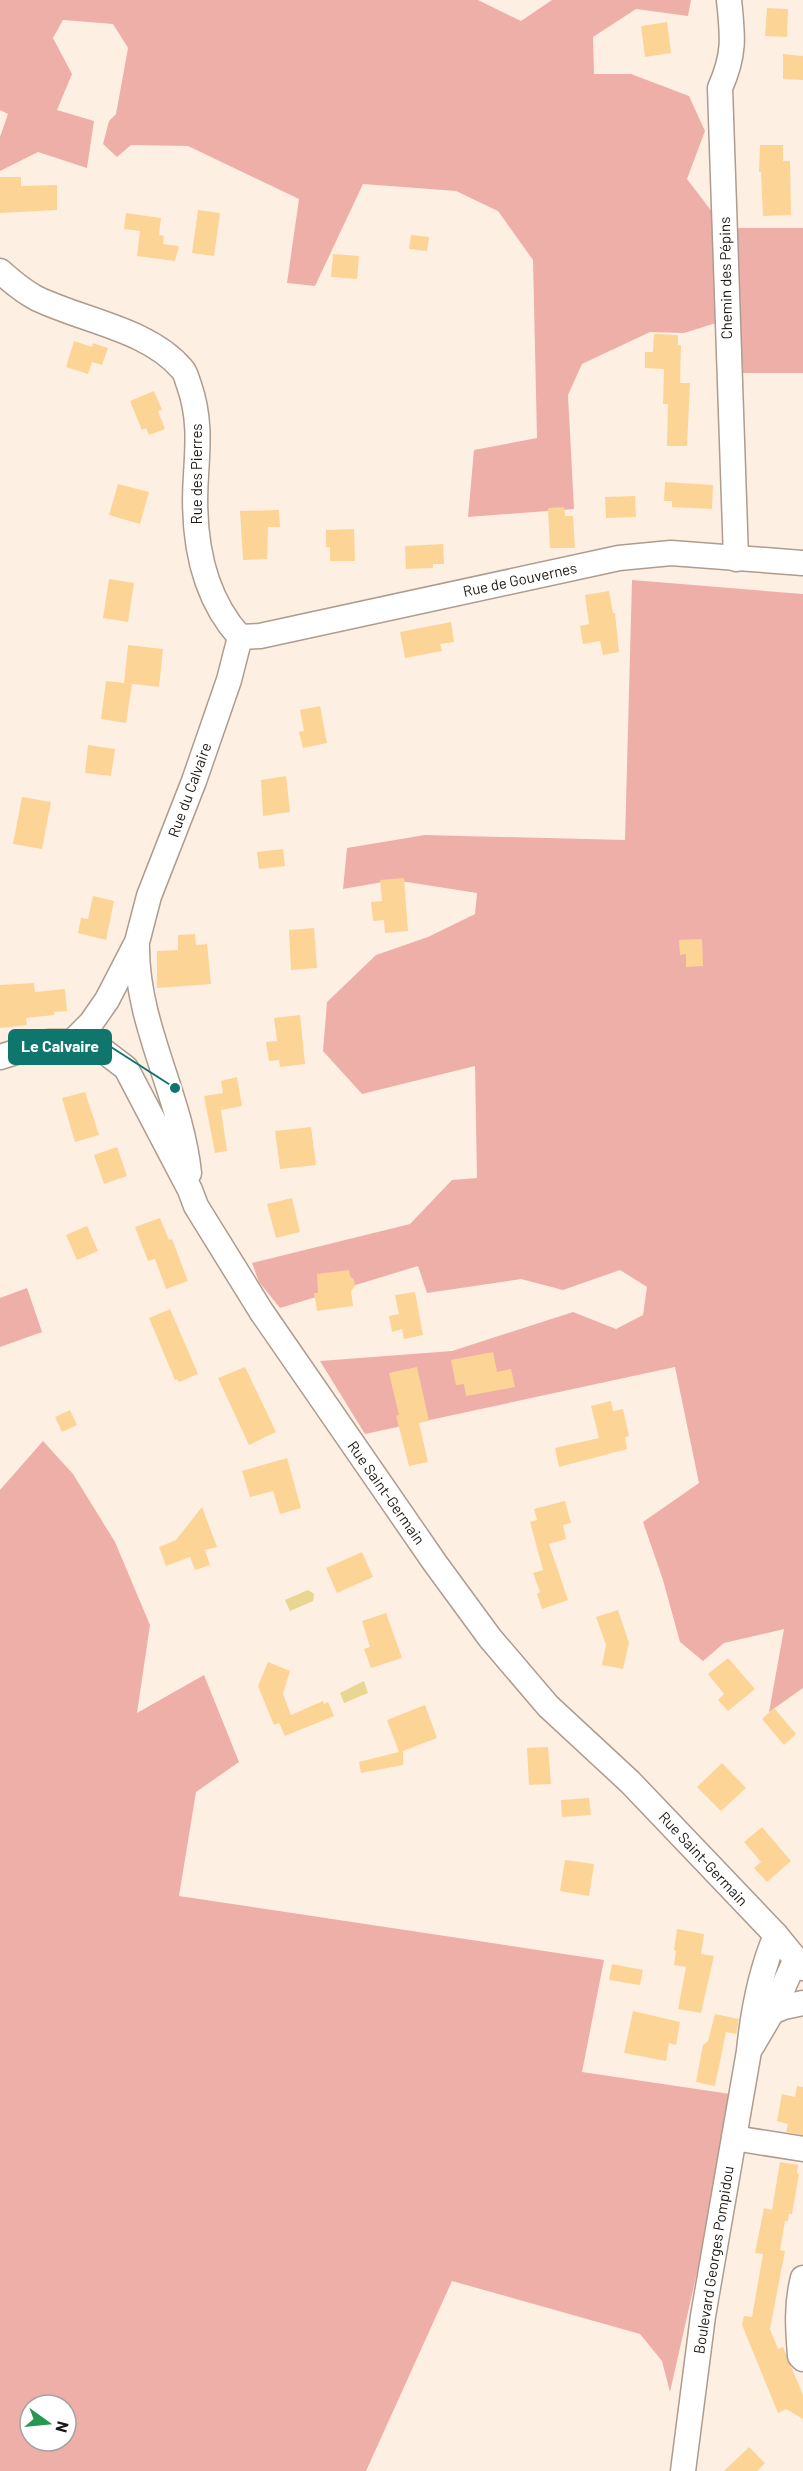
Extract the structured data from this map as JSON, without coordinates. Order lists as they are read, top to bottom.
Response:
{
  "streets": {
    "street": [
      "Chemin des Pépins",
      "Rue des Pierres",
      "Rue de Gouvernes",
      "Rue du Calvaire",
      "Rue Saint-Germain",
      "Boulevard Georges Pompidou"
    ]
  },
  "crossings": [
    ["Chemin des Pépins", "Rue de Gouvernes"],
    ["Rue des Pierres", "Rue de Gouvernes"],
    ["Rue des Pierres", "Rue du Calvaire"],
    ["Rue de Gouvernes", "Rue du Calvaire"],
    ["Rue du Calvaire", "Rue Saint-Germain"],
    ["Rue Saint-Germain", "Boulevard Georges Pompidou"]
  ],
  "places": ["Le Calvaire"],
  "north": "right"
}
